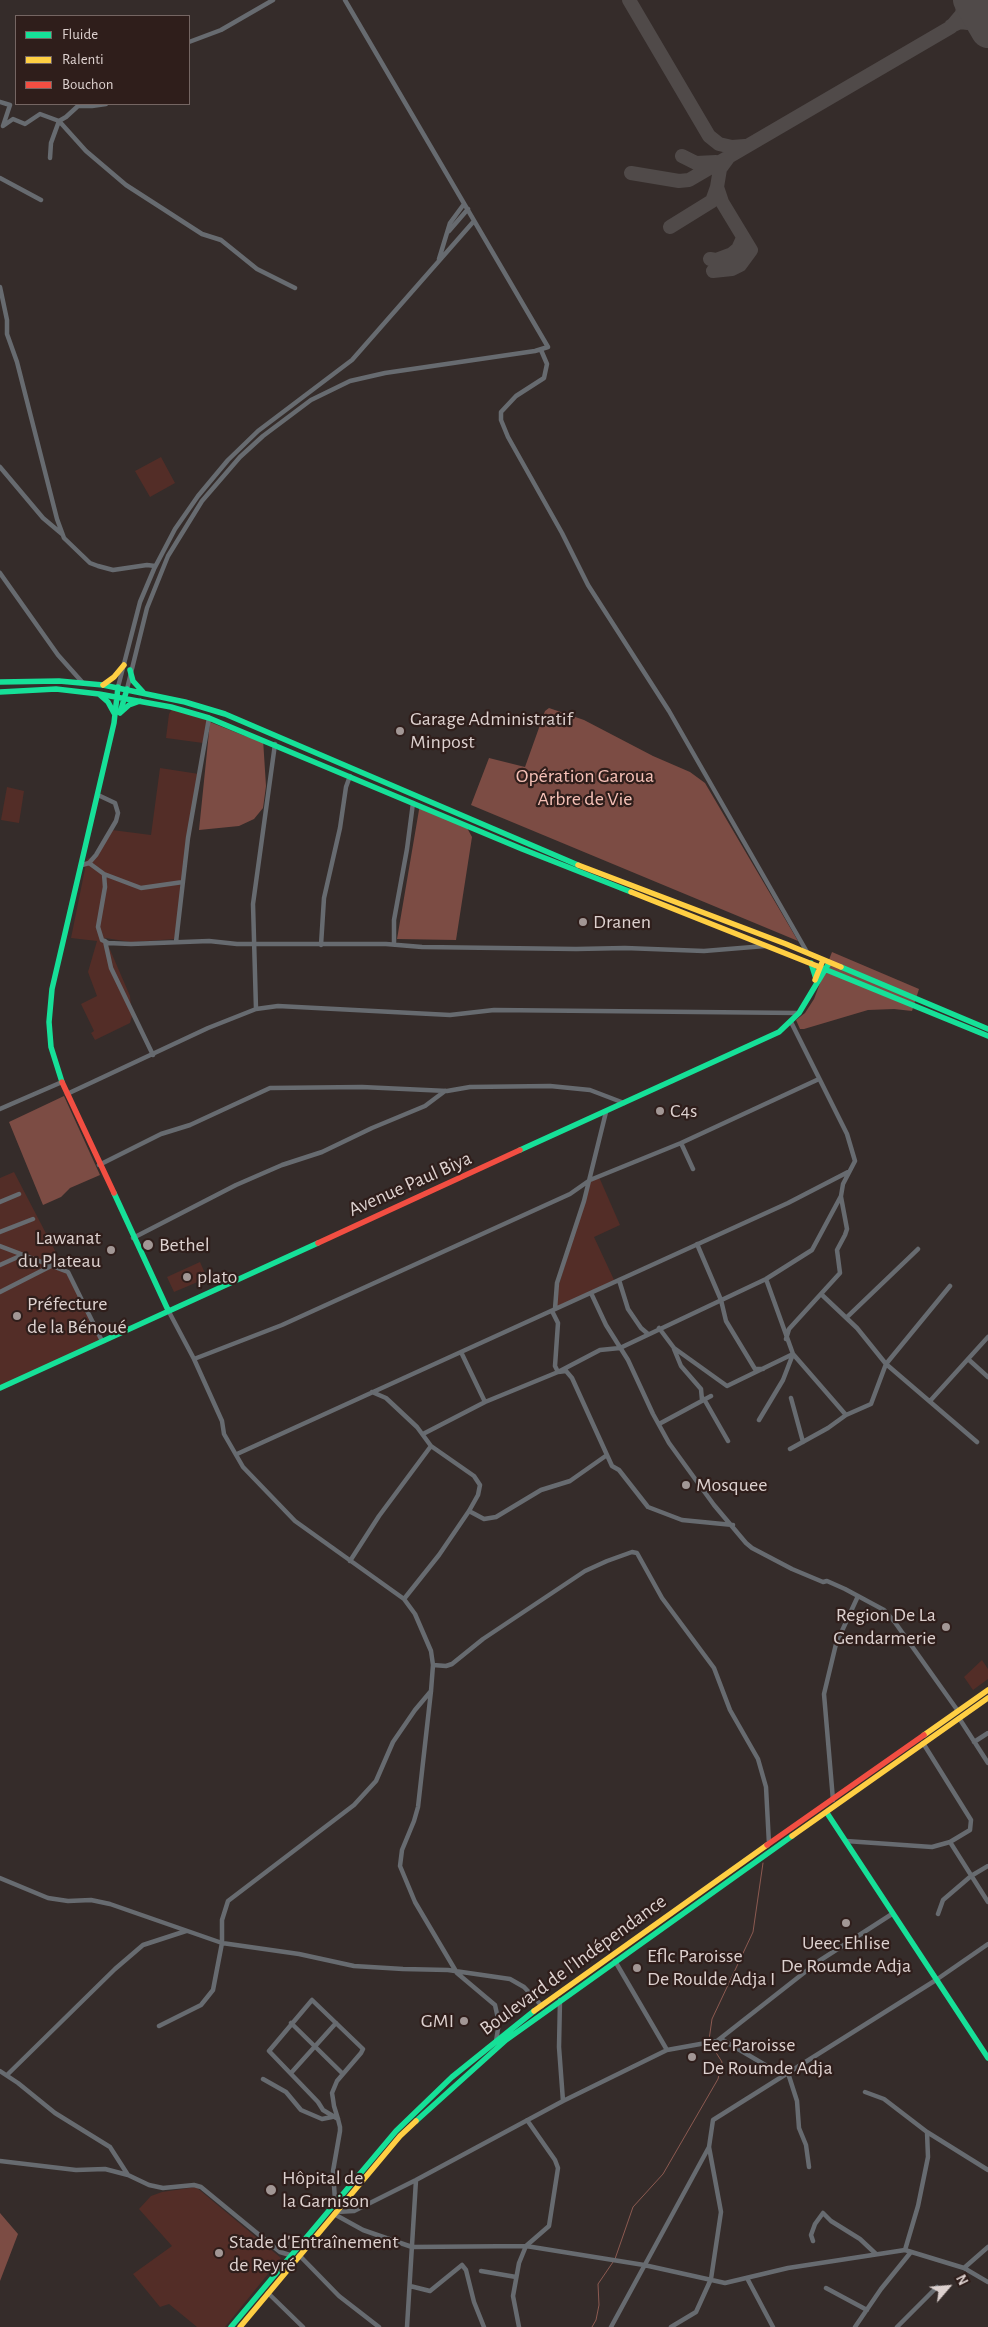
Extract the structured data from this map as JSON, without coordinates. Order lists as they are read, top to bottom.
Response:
{
  "streets": {
    "main road": ["Avenue Paul Biya", "Boulevard de l'Indépendance"]
  },
  "parks": ["Opération Garoua Arbre de Vie"],
  "places": [
    "Garage Administratif Minpost",
    "Dranen",
    "C4s",
    "Bethel",
    "Lawanat du Plateau",
    "plato",
    "Préfecture de la Bénoué",
    "Mosquee",
    "Region De La Gendarmerie",
    "Ueec Ehlise De Roumde Adja",
    "Eflc Paroisse De Roulde Adja I",
    "GMI",
    "Eec Paroisse De Roumde Adja",
    "Hôpital de la Garnison",
    "Stade d'Entraînement de Reyré"
  ],
  "legend": ["Fluide", "Ralenti", "Bouchon"],
  "north": "top right"
}
